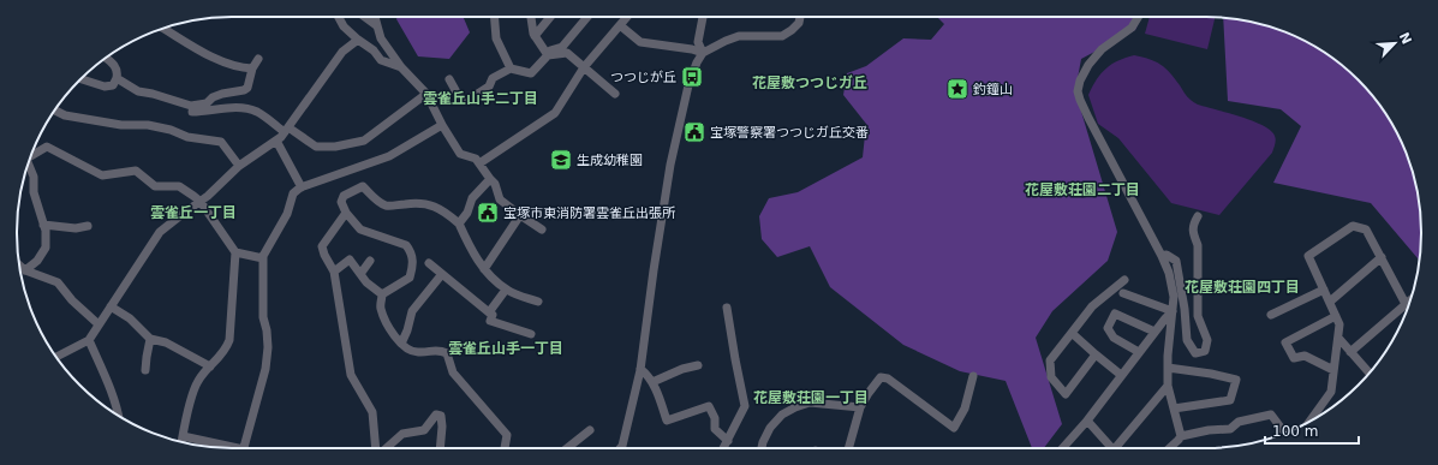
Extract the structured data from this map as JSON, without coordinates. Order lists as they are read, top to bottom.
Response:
{
  "districts": [
    "花屋敷つつじガ丘",
    "雲雀丘山手二丁目",
    "花屋敷荘園二丁目",
    "雲雀丘一丁目",
    "花屋敷荘園四丁目",
    "雲雀丘山手一丁目",
    "花屋敷荘園一丁目"
  ],
  "places": {
    "bus stop": ["つつじが丘"],
    "place": ["釣鐘山"],
    "public building": ["宝塚警察署つつじガ丘交番", "宝塚市東消防署雲雀丘出張所"],
    "school or university": ["生成幼稚園"]
  },
  "scale_bar": "100 m",
  "north": "top right"
}
